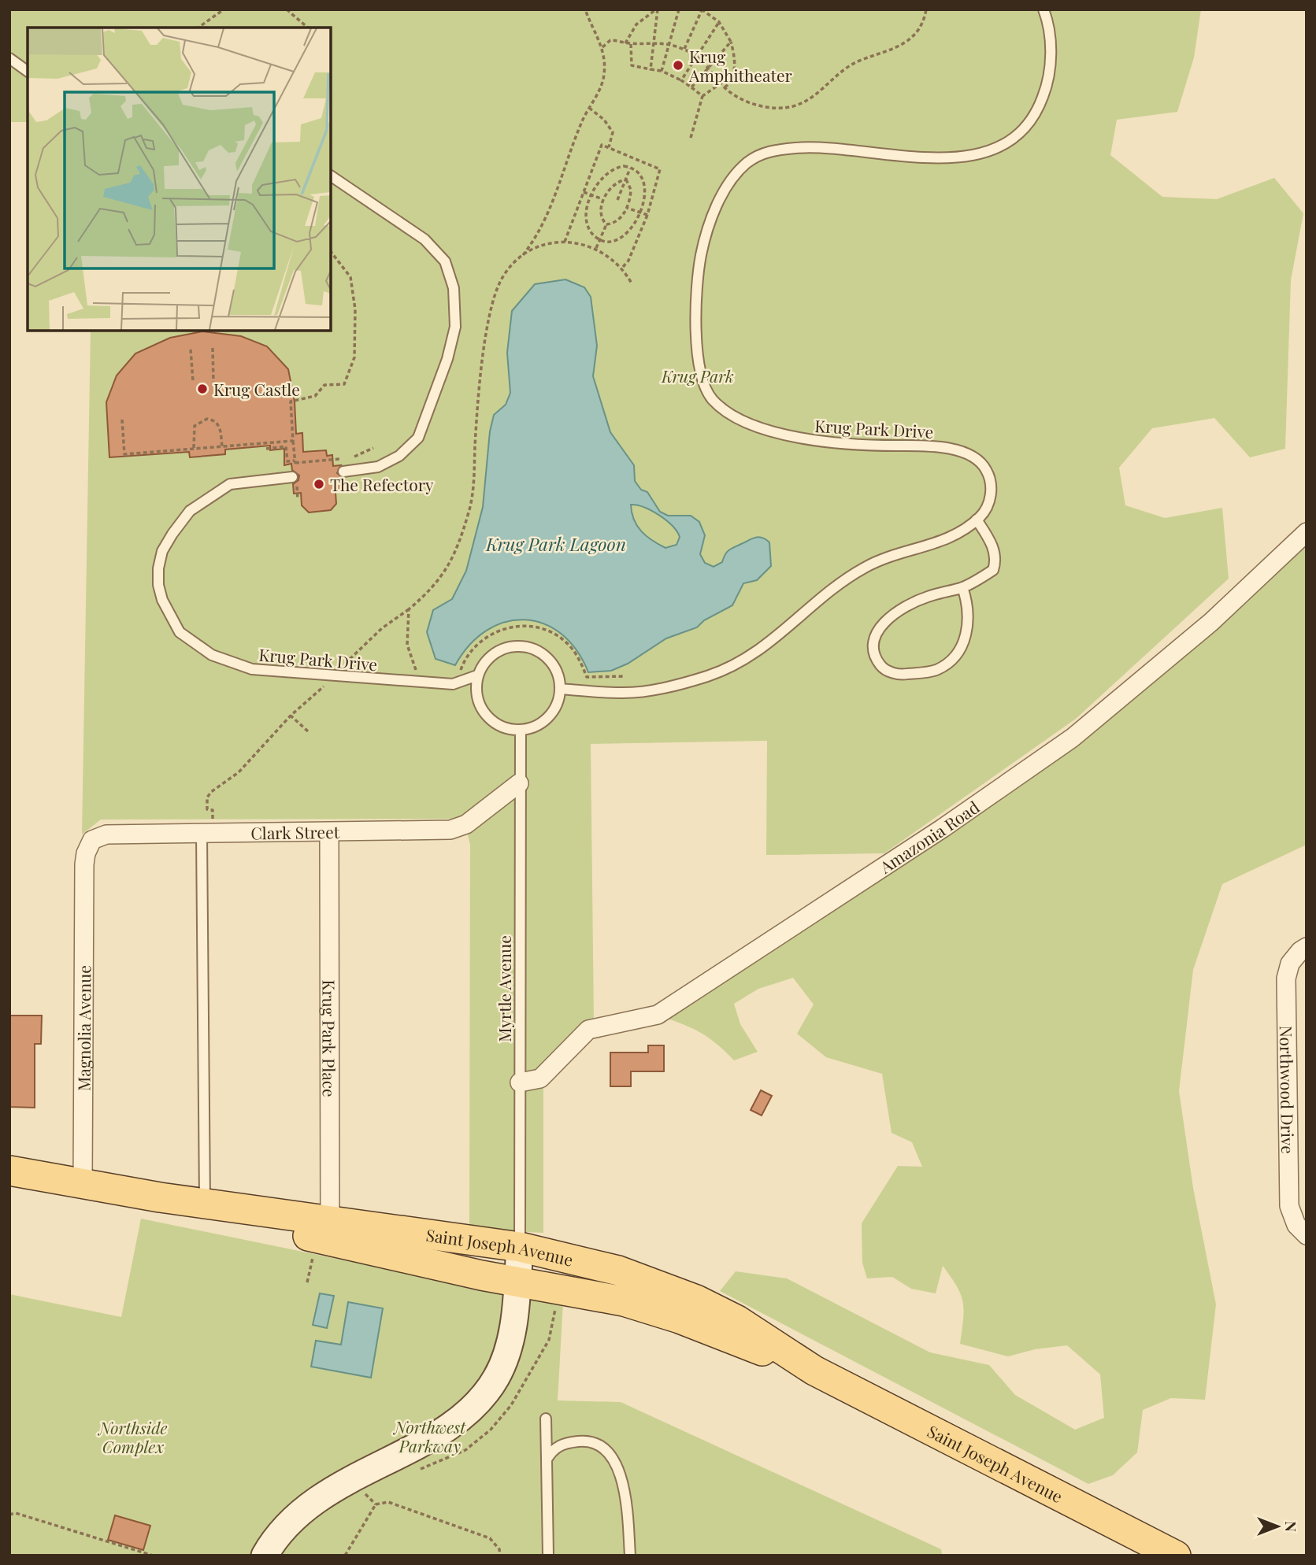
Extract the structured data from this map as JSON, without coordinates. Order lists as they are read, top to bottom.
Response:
{
  "streets": {
    "main road": ["Saint Joseph Avenue"],
    "street": [
      "Clark Street",
      "Amazonia Road",
      "Magnolia Avenue",
      "Krug Park Place",
      "Northwood Drive"
    ],
    "lane": ["Krug Park Drive", "Myrtle Avenue"]
  },
  "crossings": [
    ["Krug Park Drive", "Myrtle Avenue"],
    ["Clark Street", "Myrtle Avenue"],
    ["Clark Street", "Magnolia Avenue"],
    ["Clark Street", "Krug Park Place"],
    ["Amazonia Road", "Myrtle Avenue"],
    ["Myrtle Avenue", "Saint Joseph Avenue"],
    ["Magnolia Avenue", "Saint Joseph Avenue"],
    ["Krug Park Place", "Saint Joseph Avenue"]
  ],
  "water": ["Krug Park Lagoon"],
  "parks": ["Krug Park", "Northwest Parkway", "Northside Complex"],
  "places": ["Krug Amphitheater", "Krug Castle", "The Refectory"],
  "north": "right"
}
